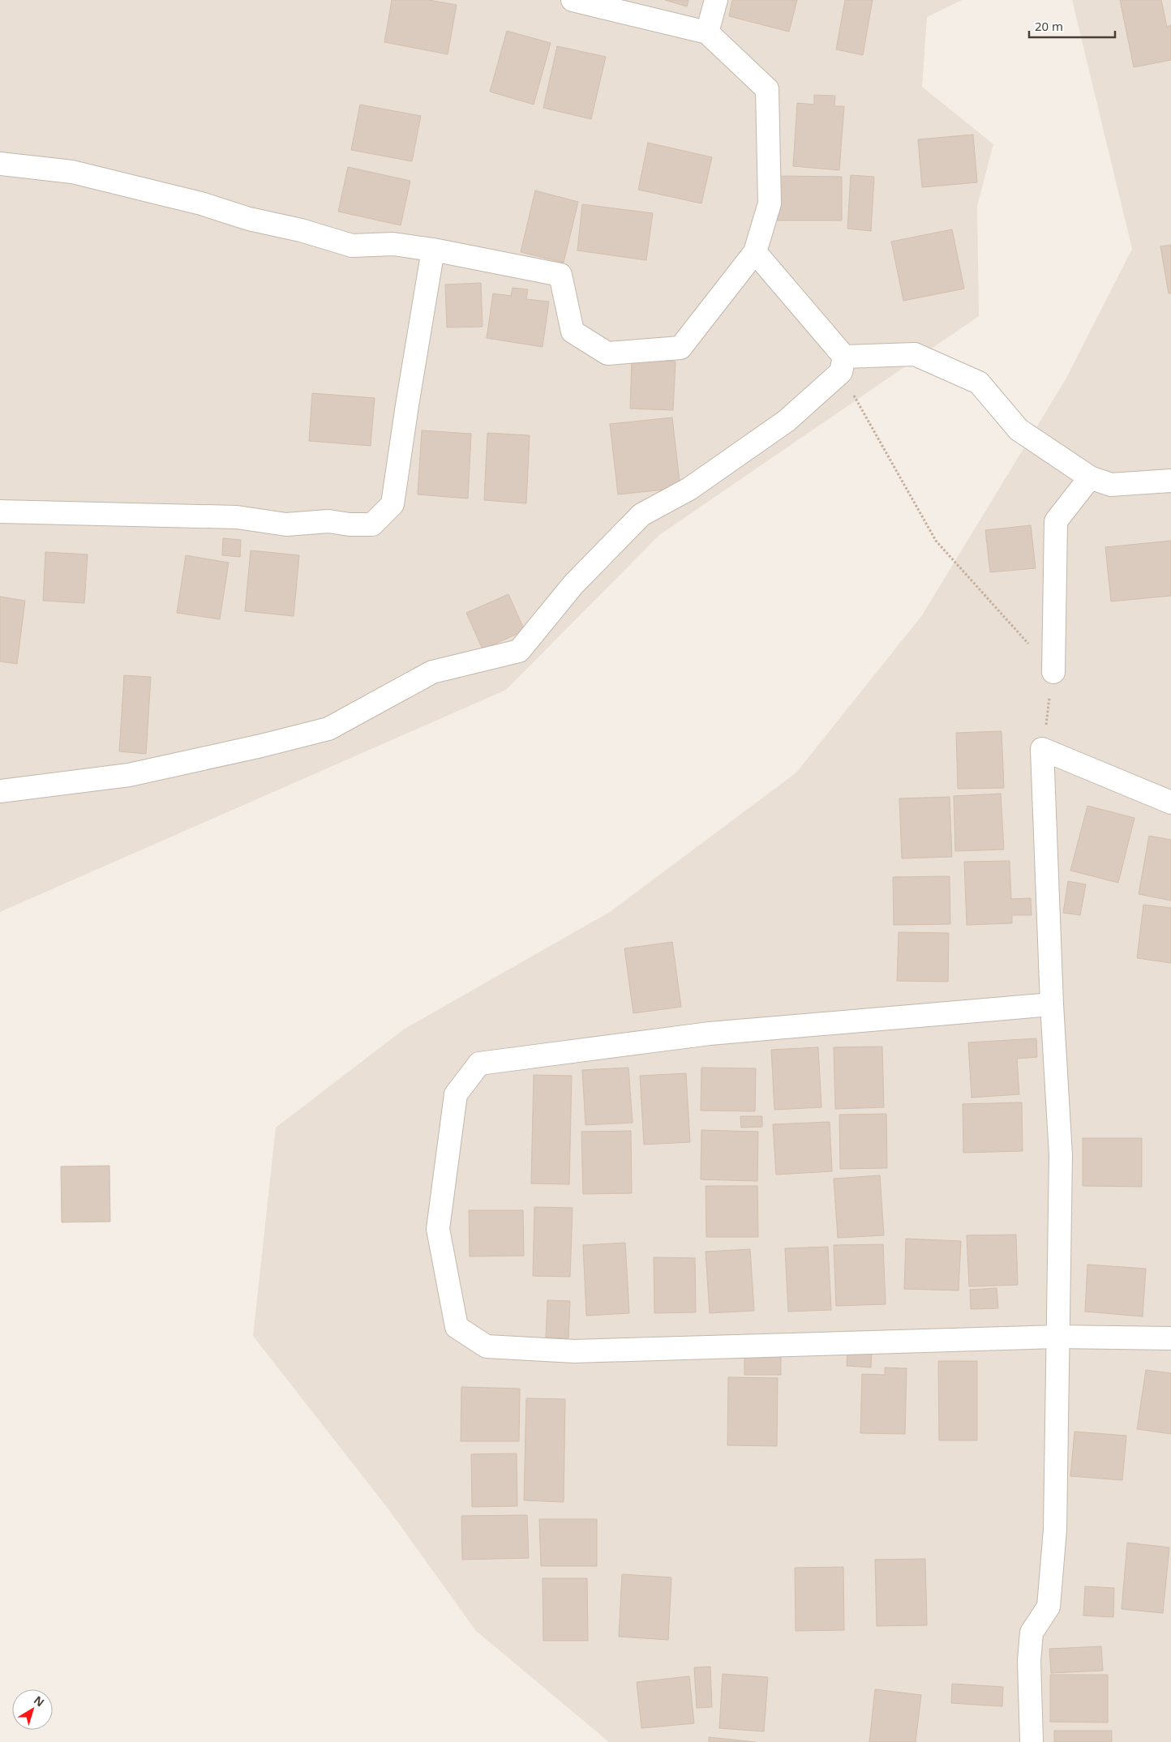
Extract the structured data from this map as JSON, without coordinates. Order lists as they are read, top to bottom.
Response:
{
  "scale_bar": "20 m",
  "north": "top right"
}
